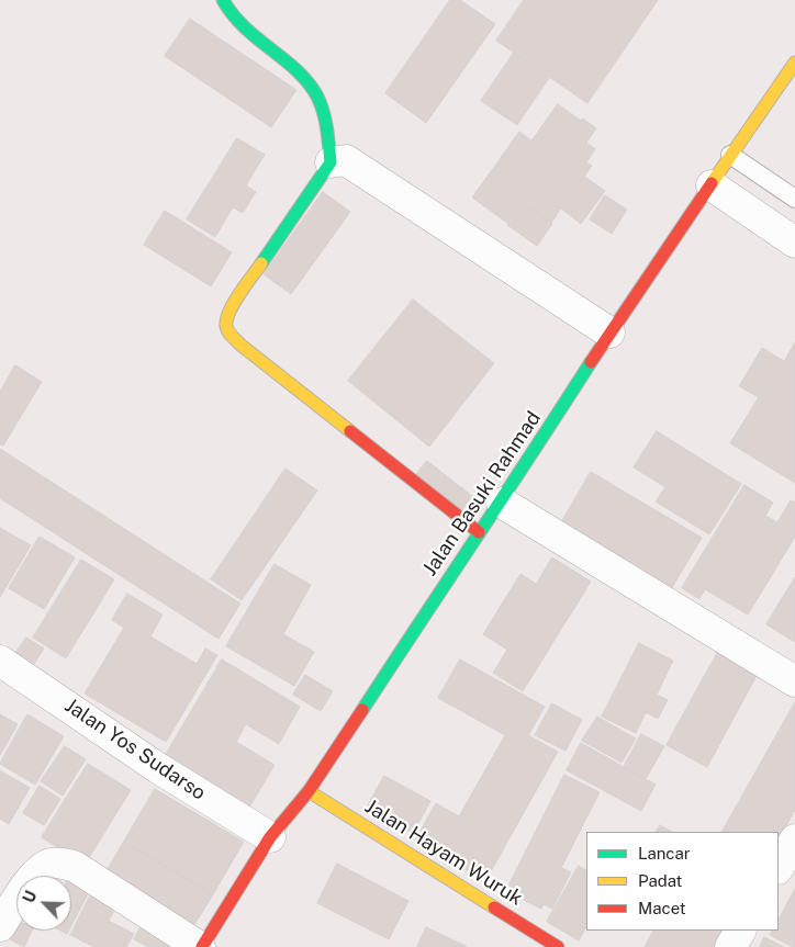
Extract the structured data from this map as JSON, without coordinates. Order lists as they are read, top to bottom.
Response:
{
  "streets": {
    "main road": ["Jalan Basuki Rahmad", "Jalan Hayam Wuruk"],
    "street": ["Jalan Yos Sudarso"]
  },
  "crossings": [
    ["Jalan Basuki Rahmad", "Jalan Yos Sudarso"],
    ["Jalan Basuki Rahmad", "Jalan Hayam Wuruk"]
  ],
  "legend": ["Lancar", "Padat", "Macet"],
  "north": "top left"
}
